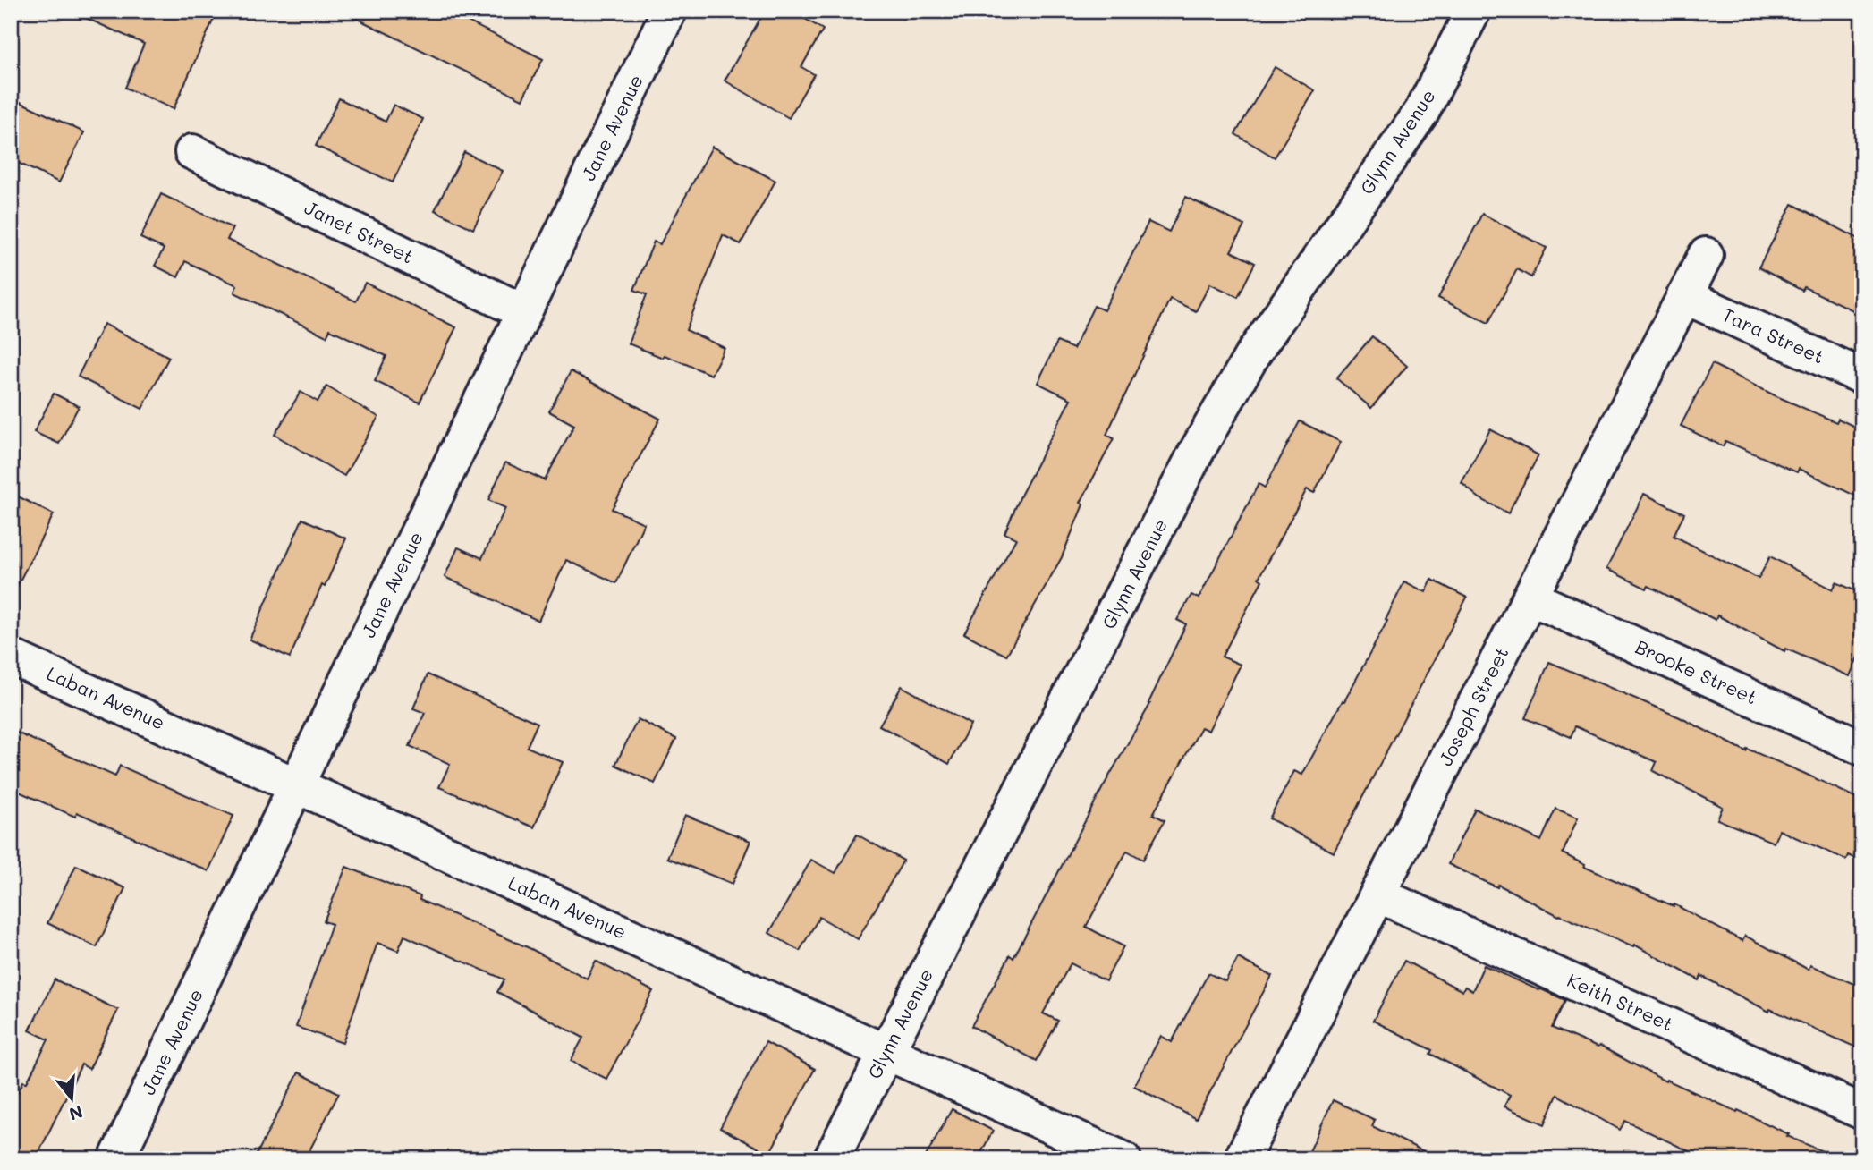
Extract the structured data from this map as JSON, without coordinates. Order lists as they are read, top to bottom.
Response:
{
  "streets": {
    "street": [
      "Jane Avenue",
      "Glynn Avenue",
      "Janet Street",
      "Tara Street",
      "Brooke Street",
      "Laban Avenue",
      "Joseph Street",
      "Keith Street"
    ]
  },
  "crossings": [
    ["Jane Avenue", "Janet Street"],
    ["Jane Avenue", "Laban Avenue"],
    ["Glynn Avenue", "Laban Avenue"],
    ["Tara Street", "Joseph Street"],
    ["Brooke Street", "Joseph Street"],
    ["Joseph Street", "Keith Street"]
  ],
  "north": "bottom"
}
